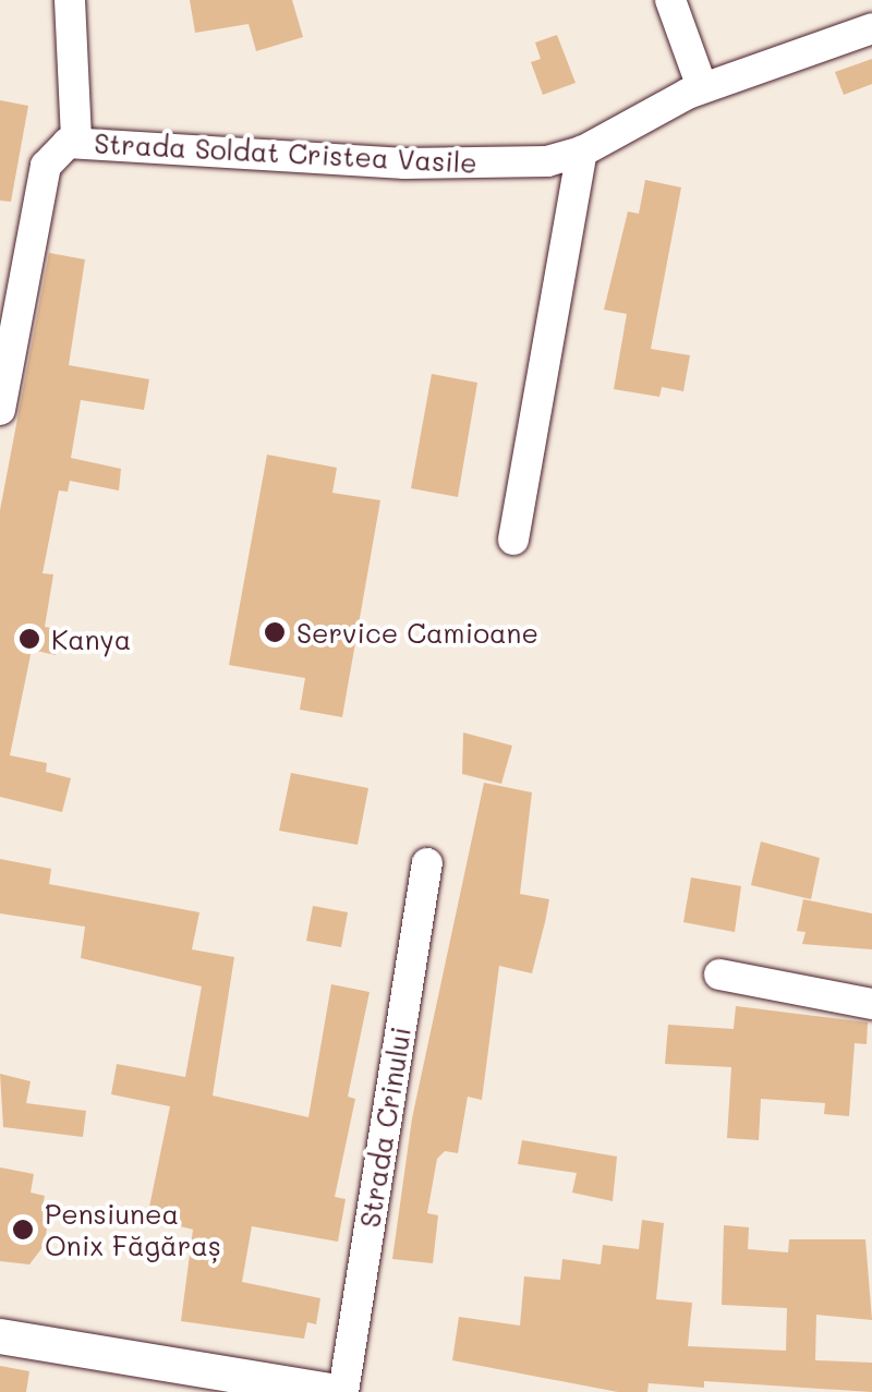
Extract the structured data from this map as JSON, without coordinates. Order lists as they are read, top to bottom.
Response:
{
  "streets": {
    "street": ["Strada Soldat Cristea Vasile", "Strada Crinului"]
  },
  "places": ["Service Camioane", "Kanya", "Pensiunea Onix Făgăraș"]
}
